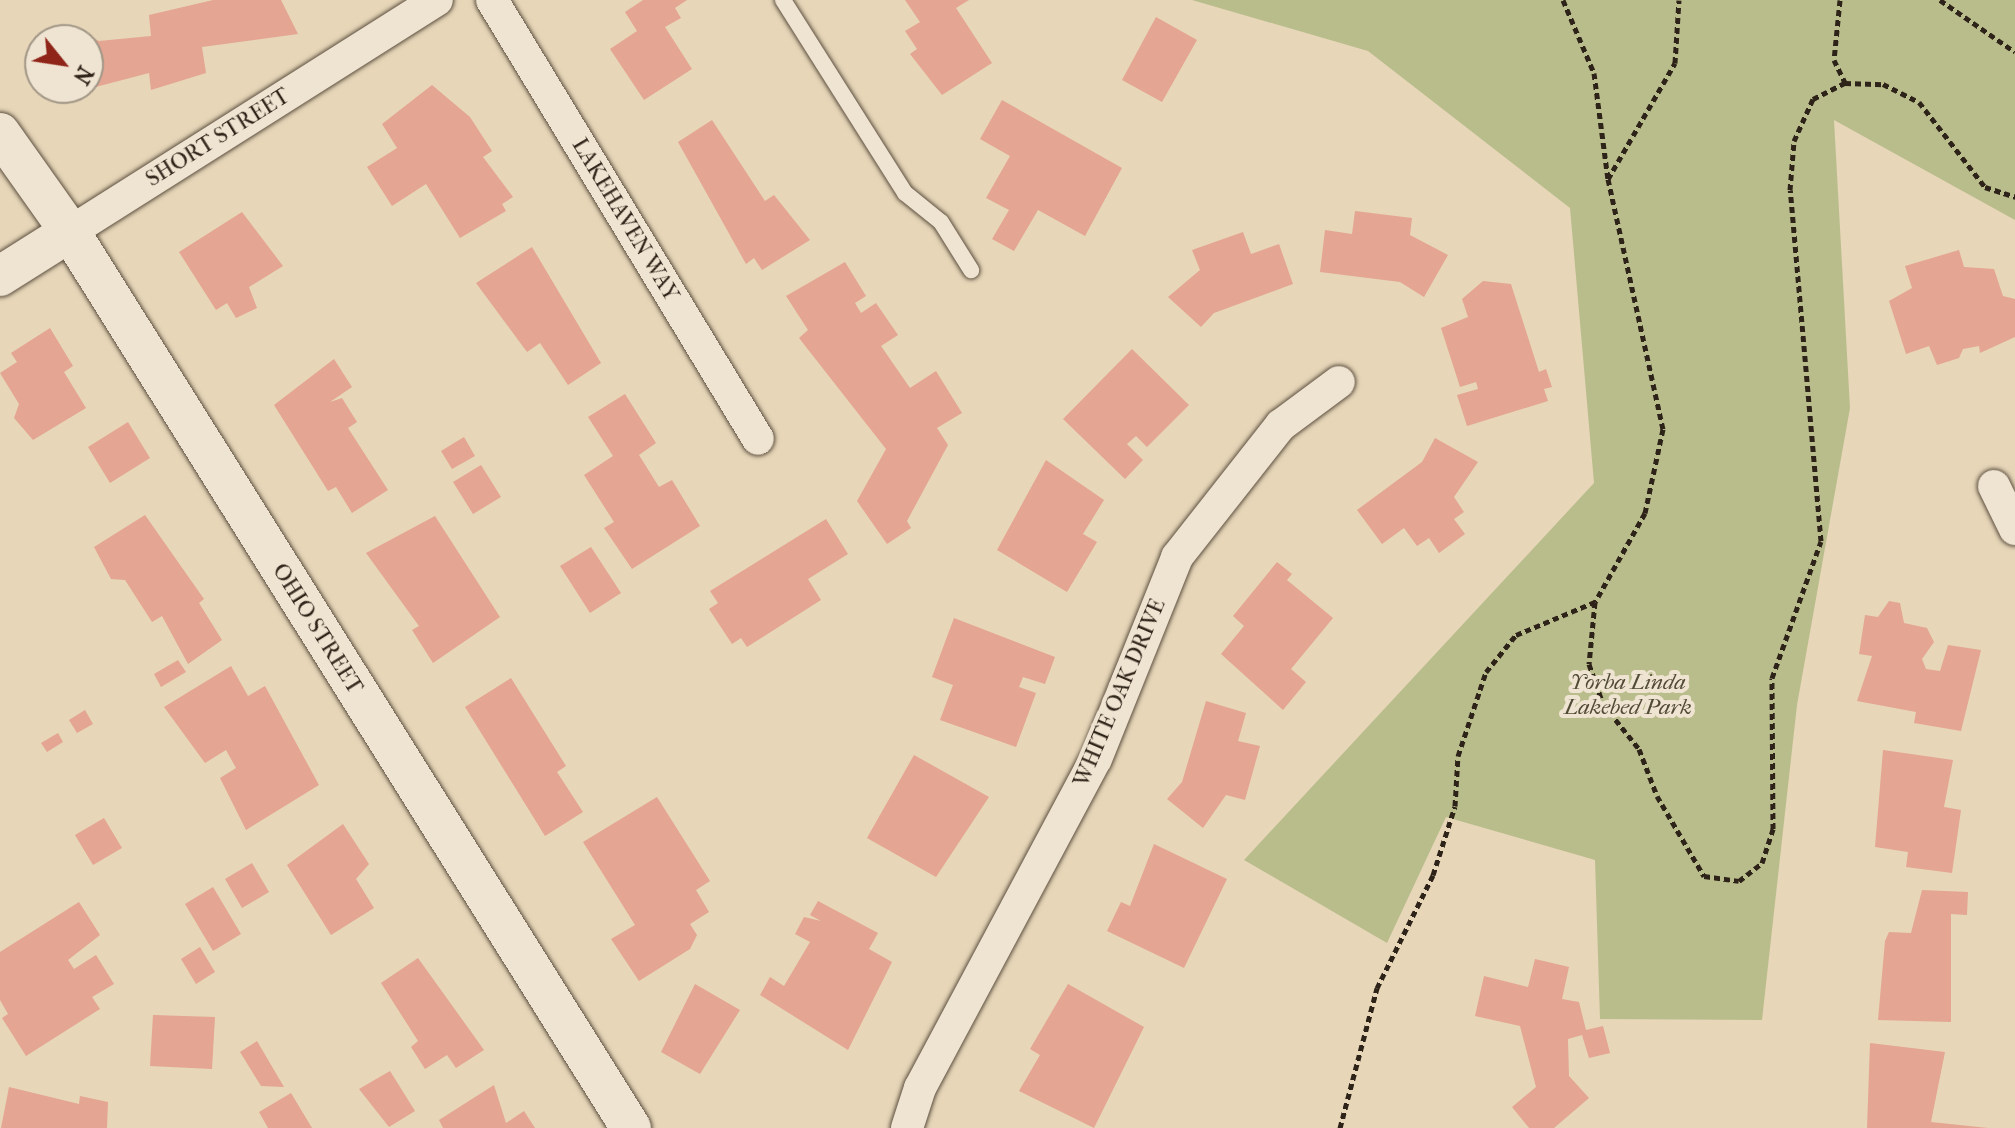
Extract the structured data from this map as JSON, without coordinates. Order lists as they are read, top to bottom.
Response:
{
  "streets": {
    "street": [
      "SHORT STREET",
      "LAKEHAVEN WAY",
      "OHIO STREET",
      "WHITE OAK DRIVE"
    ]
  },
  "crossings": [
    ["SHORT STREET", "OHIO STREET"]
  ],
  "parks": ["Yorba Linda Lakebed Park"],
  "north": "bottom right"
}
